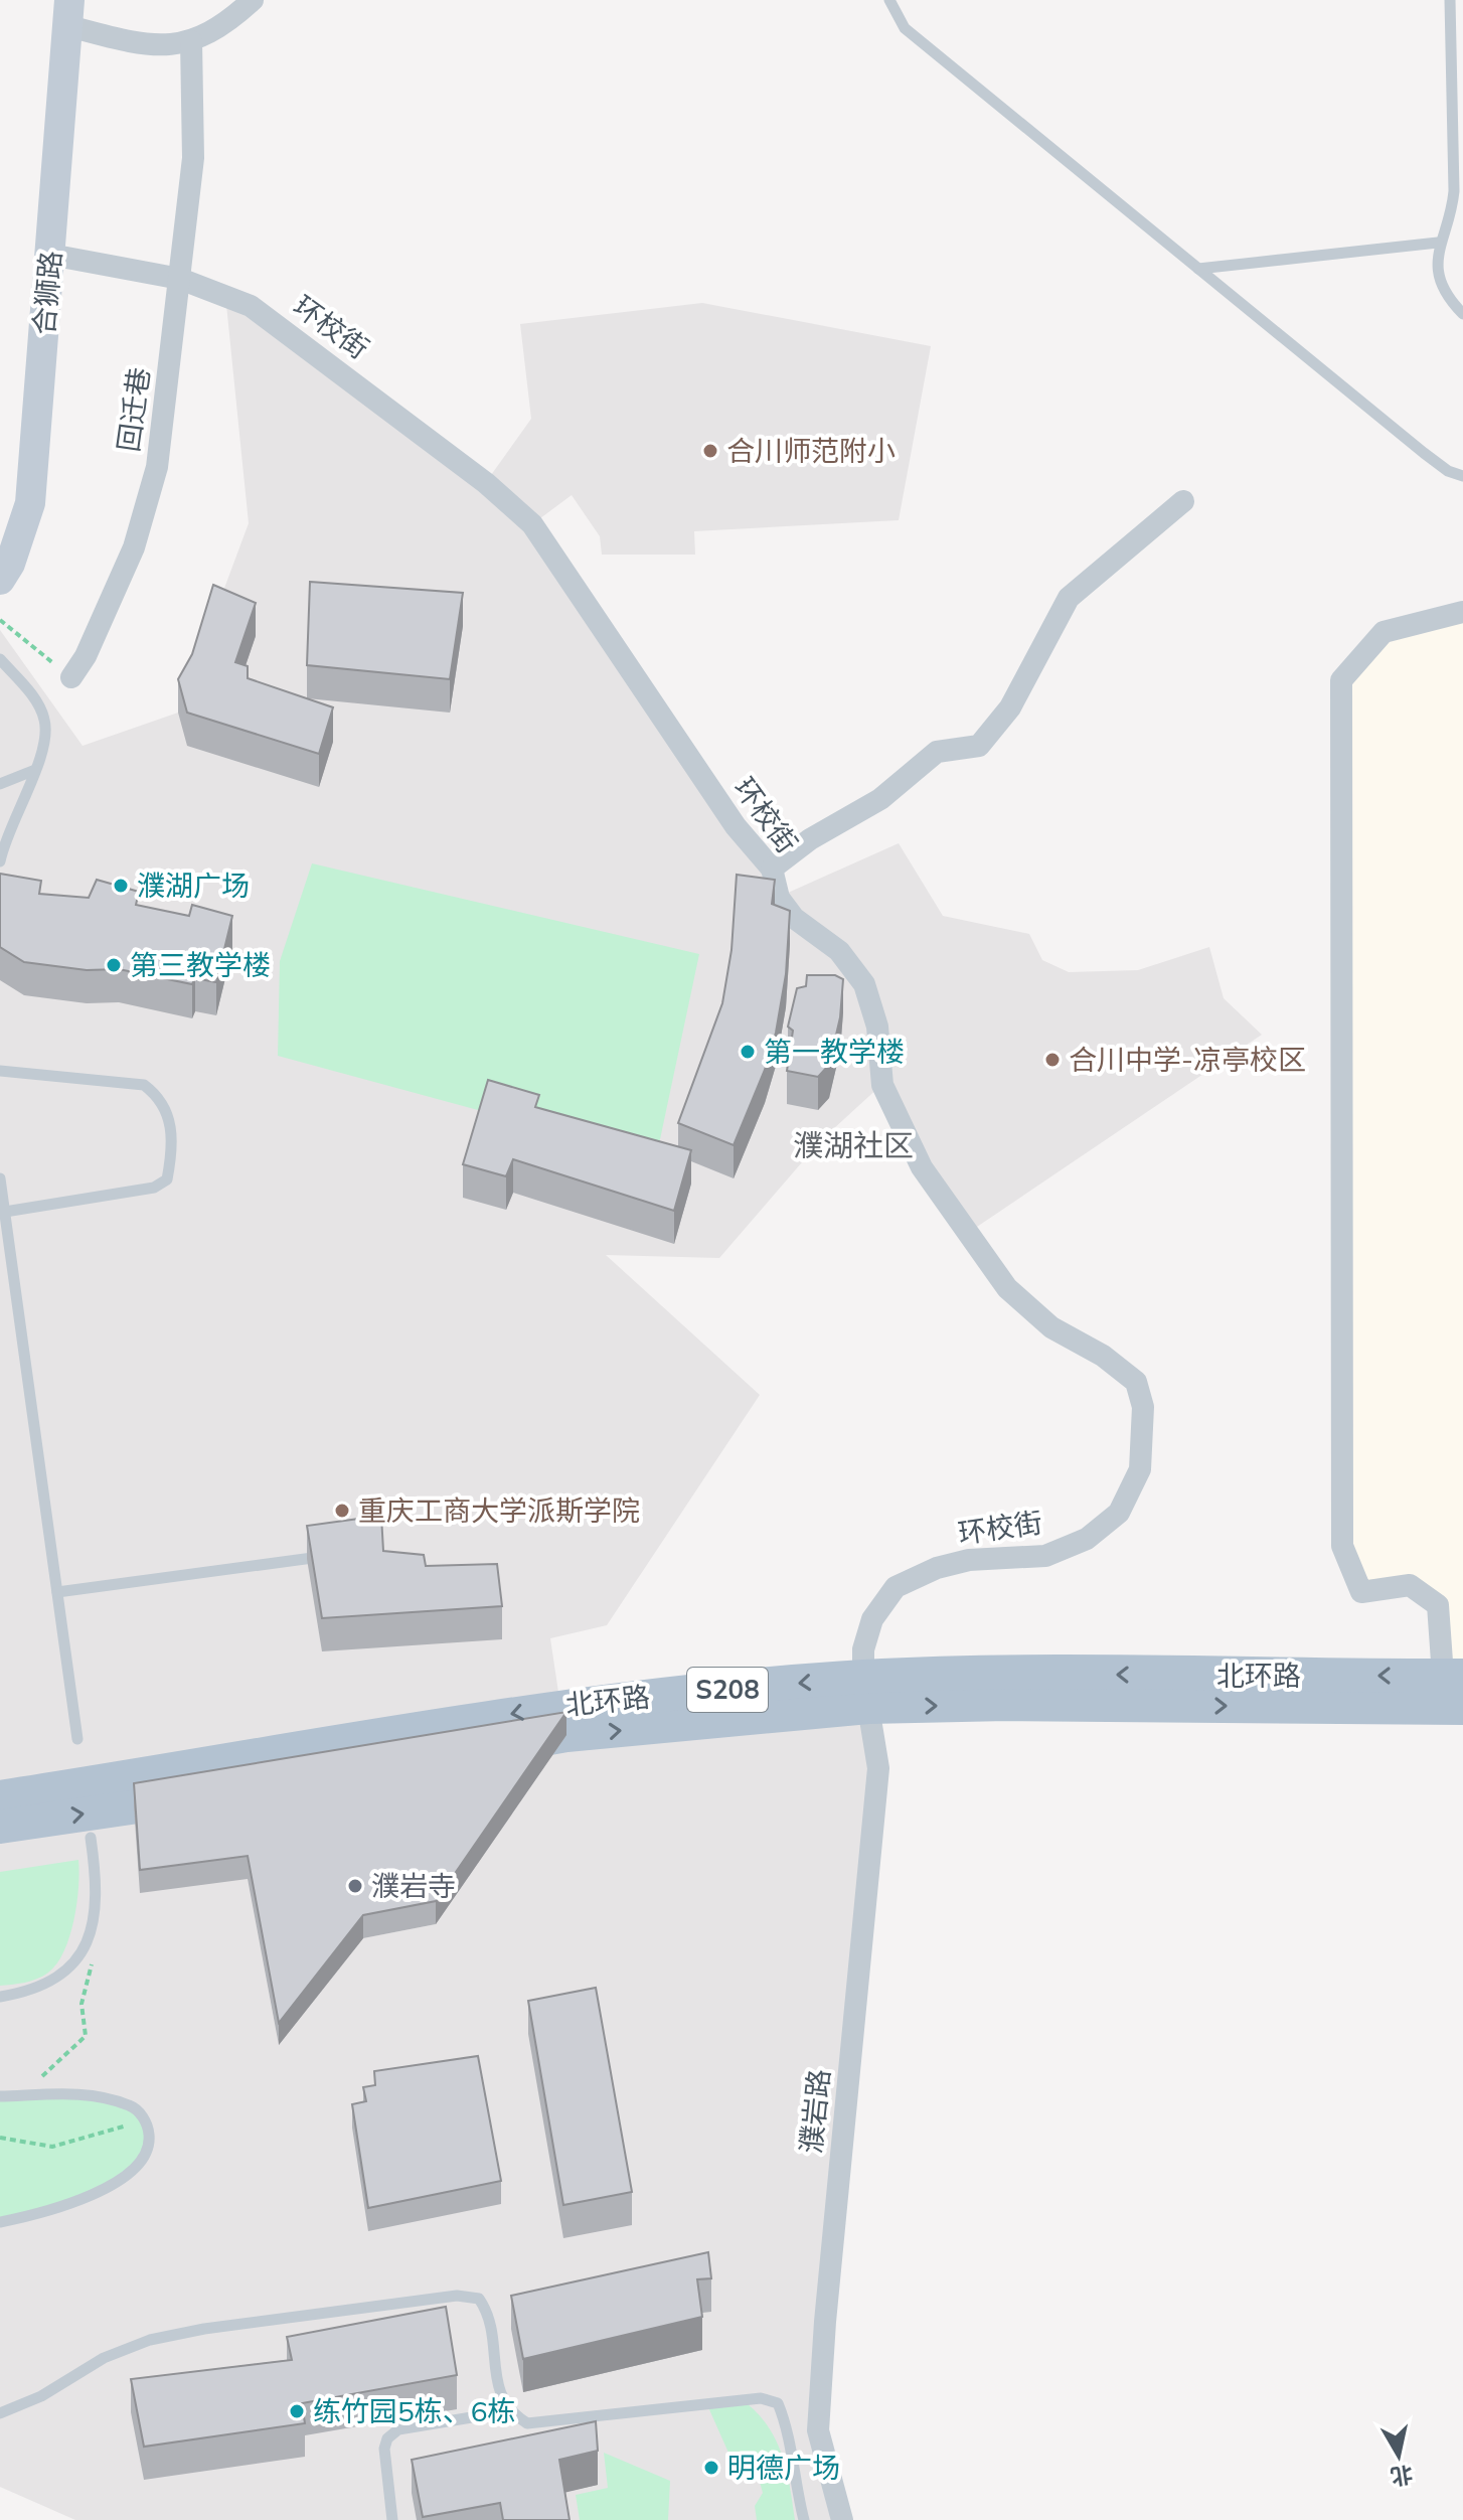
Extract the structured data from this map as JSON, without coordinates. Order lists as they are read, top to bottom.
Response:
{
  "streets": {
    "main road": ["合狮路", "北环路", "S208"],
    "street": ["环校街", "回迁巷", "濮岩路"]
  },
  "crossings": [
    ["合狮路", "环校街"],
    ["环校街", "回迁巷"],
    ["环校街", "北环路"],
    ["环校街", "濮岩路"],
    ["北环路", "濮岩路"]
  ],
  "districts": ["濮湖社区"],
  "places": [
    "合川师范附小",
    "濮湖广场",
    "第三教学楼",
    "第一教学楼",
    "合川中学-凉亭校区",
    "重庆工商大学派斯学院",
    "濮岩寺",
    "练竹园5栋、6栋",
    "明德广场"
  ],
  "north": "bottom"
}
